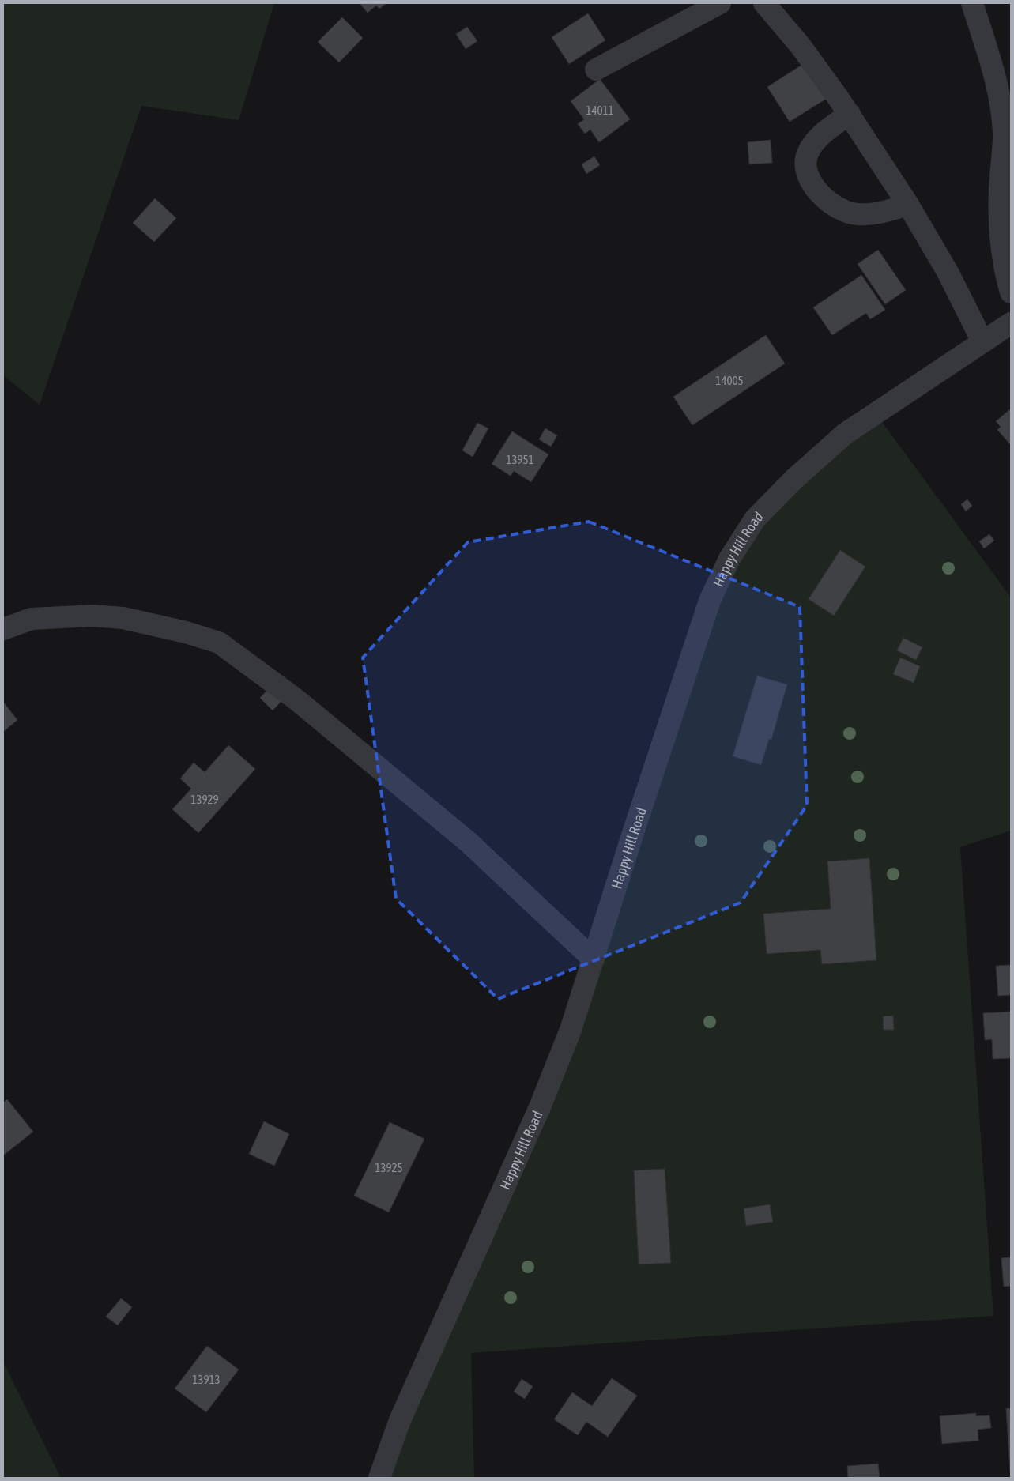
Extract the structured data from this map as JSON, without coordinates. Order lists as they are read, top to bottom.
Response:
{
  "streets": {
    "street": ["Happy Hill Road"]
  },
  "house_numbers": [
    "14011",
    "14005",
    "13951",
    "13929",
    "13925",
    "13913"
  ]
}
